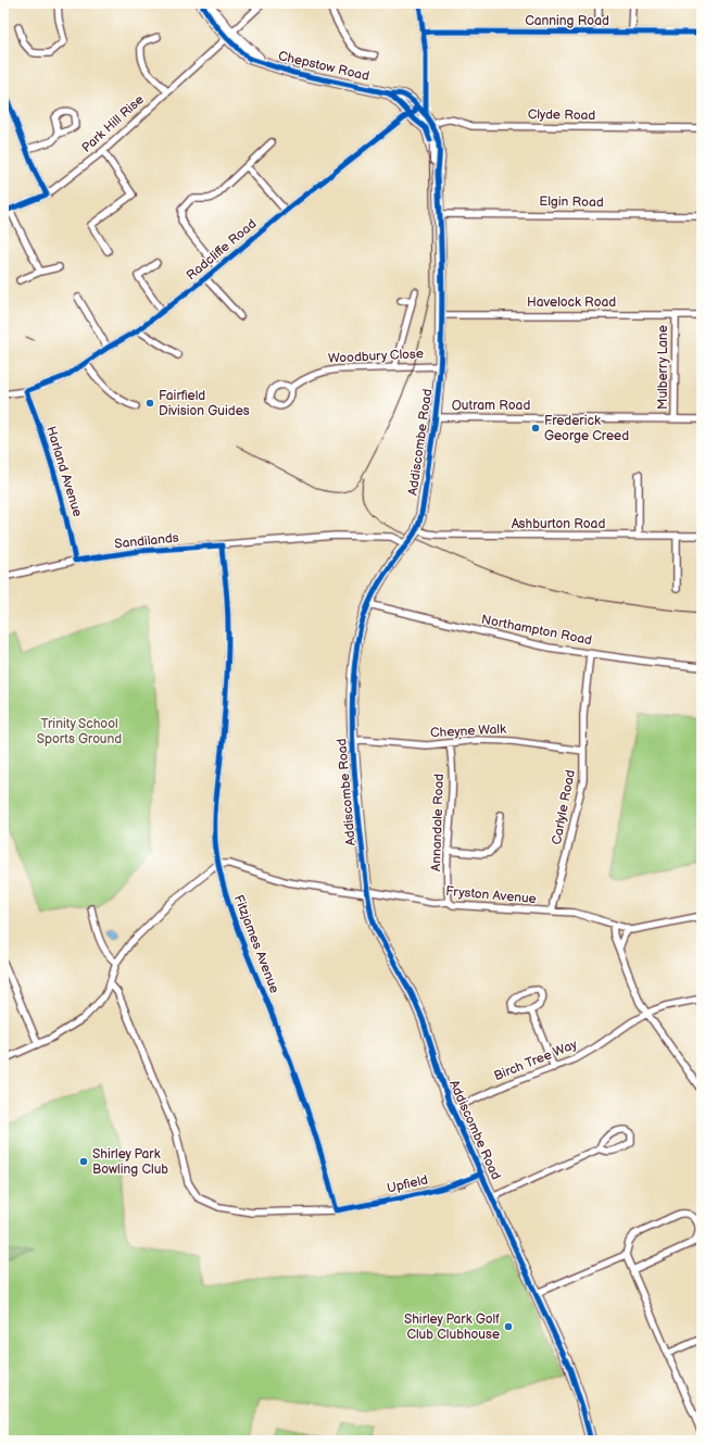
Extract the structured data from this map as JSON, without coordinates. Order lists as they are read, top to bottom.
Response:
{
  "streets": {
    "highway": ["Chepstow Road", "Addiscombe Road"],
    "street": [
      "Canning Road",
      "Clyde Road",
      "Park Hill Rise",
      "Elgin Road",
      "Radcliffe Road",
      "Havelock Road",
      "Woodbury Close",
      "Mulberry Lane",
      "Outram Road",
      "Harland Avenue",
      "Ashburton Road",
      "Sandilands",
      "Northampton Road",
      "Cheyne Walk",
      "Carlyle Road",
      "Annandale Road",
      "Fryston Avenue",
      "Fitzjames Avenue",
      "Birch Tree Way",
      "Upfield"
    ]
  },
  "crossings": [
    ["Canning Road", "Addiscombe Road"],
    ["Chepstow Road", "Park Hill Rise"],
    ["Chepstow Road", "Radcliffe Road"],
    ["Chepstow Road", "Addiscombe Road"],
    ["Clyde Road", "Addiscombe Road"],
    ["Elgin Road", "Addiscombe Road"],
    ["Radcliffe Road", "Addiscombe Road"],
    ["Radcliffe Road", "Harland Avenue"],
    ["Havelock Road", "Mulberry Lane"],
    ["Havelock Road", "Addiscombe Road"],
    ["Woodbury Close", "Addiscombe Road"],
    ["Mulberry Lane", "Outram Road"],
    ["Outram Road", "Addiscombe Road"],
    ["Addiscombe Road", "Ashburton Road"],
    ["Addiscombe Road", "Sandilands"],
    ["Addiscombe Road", "Northampton Road"],
    ["Addiscombe Road", "Cheyne Walk"],
    ["Addiscombe Road", "Fryston Avenue"],
    ["Addiscombe Road", "Birch Tree Way"],
    ["Addiscombe Road", "Upfield"],
    ["Harland Avenue", "Sandilands"],
    ["Sandilands", "Fitzjames Avenue"],
    ["Northampton Road", "Carlyle Road"],
    ["Cheyne Walk", "Carlyle Road"],
    ["Cheyne Walk", "Annandale Road"],
    ["Carlyle Road", "Fryston Avenue"],
    ["Annandale Road", "Fryston Avenue"],
    ["Fryston Avenue", "Fitzjames Avenue"],
    ["Fitzjames Avenue", "Upfield"]
  ],
  "parks": ["Trinity School Sports Ground"],
  "places": [
    "Fairfield Division Guides",
    "Frederick George Creed",
    "Shirley Park Bowling Club",
    "Shirley Park Golf Club Clubhouse"
  ]
}
